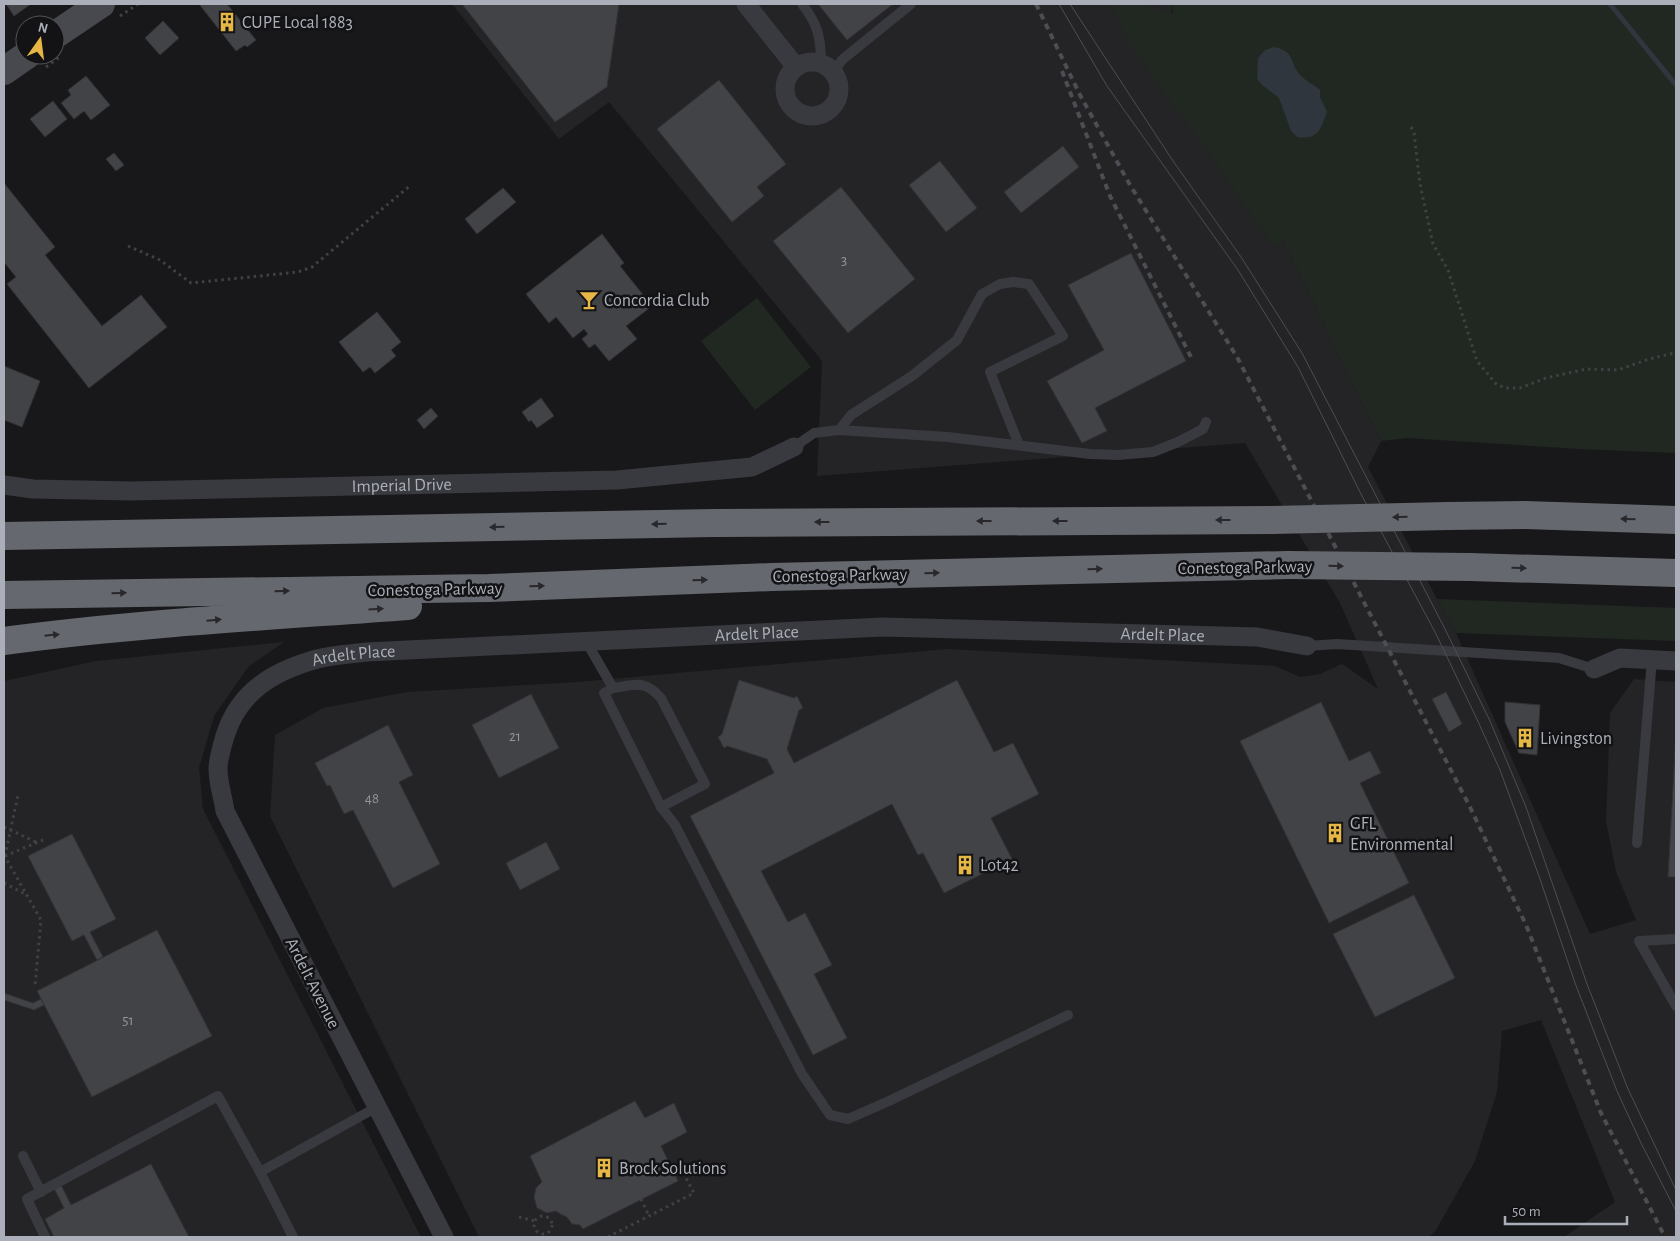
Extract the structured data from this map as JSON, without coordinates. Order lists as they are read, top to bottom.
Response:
{
  "streets": {
    "highway": ["Conestoga Parkway"],
    "street": ["Imperial Drive", "Ardelt Place", "Ardelt Avenue"]
  },
  "crossings": [
    ["Ardelt Place", "Ardelt Avenue"]
  ],
  "places": {
    "building": [
      "CUPE Local 1883",
      "Livingston",
      "GFL Environmental",
      "Lot42",
      "Brock Solutions"
    ],
    "bar": ["Concordia Club"]
  },
  "house_numbers": [
    "3",
    "21",
    "48",
    "51"
  ],
  "scale_bar": "50 m",
  "north": "top"
}
